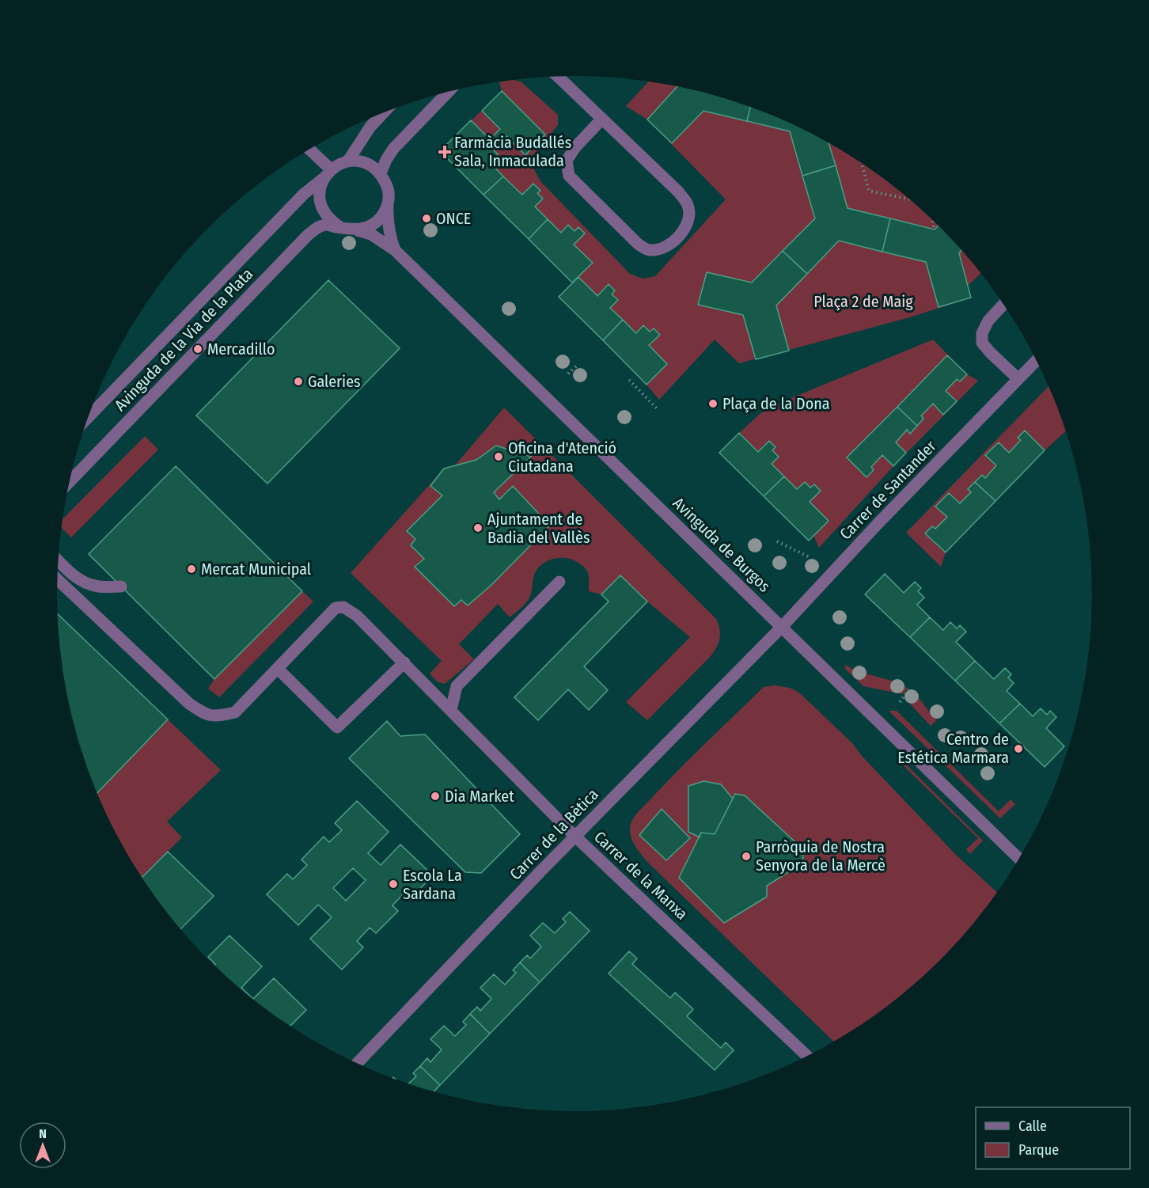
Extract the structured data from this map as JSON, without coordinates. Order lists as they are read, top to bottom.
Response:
{
  "streets": {
    "street": [
      "Avinguda de la Via de la Plata",
      "Carrer de Santander",
      "Avinguda de Burgos",
      "Carrer de la Bètica",
      "Carrer de la Manxa"
    ]
  },
  "crossings": [
    ["Avinguda de la Via de la Plata", "Avinguda de Burgos"],
    ["Carrer de Santander", "Avinguda de Burgos"],
    ["Carrer de Santander", "Carrer de la Bètica"],
    ["Avinguda de Burgos", "Carrer de la Bètica"],
    ["Carrer de la Bètica", "Carrer de la Manxa"]
  ],
  "parks": ["Plaça 2 de Maig"],
  "places": {
    "health": ["Farmàcia Budallés Sala, Inmaculada"],
    "other": [
      "ONCE",
      "Mercadillo",
      "Galeries",
      "Plaça de la Dona",
      "Oficina d'Atenció Ciutadana",
      "Ajuntament de Badia del Vallès",
      "Mercat Municipal",
      "Centro de Estética Marmara",
      "Dia Market",
      "Parròquia de Nostra Senyora de la Mercè",
      "Escola La Sardana"
    ]
  },
  "legend": ["Calle", "Parque"],
  "north": "top"
}
